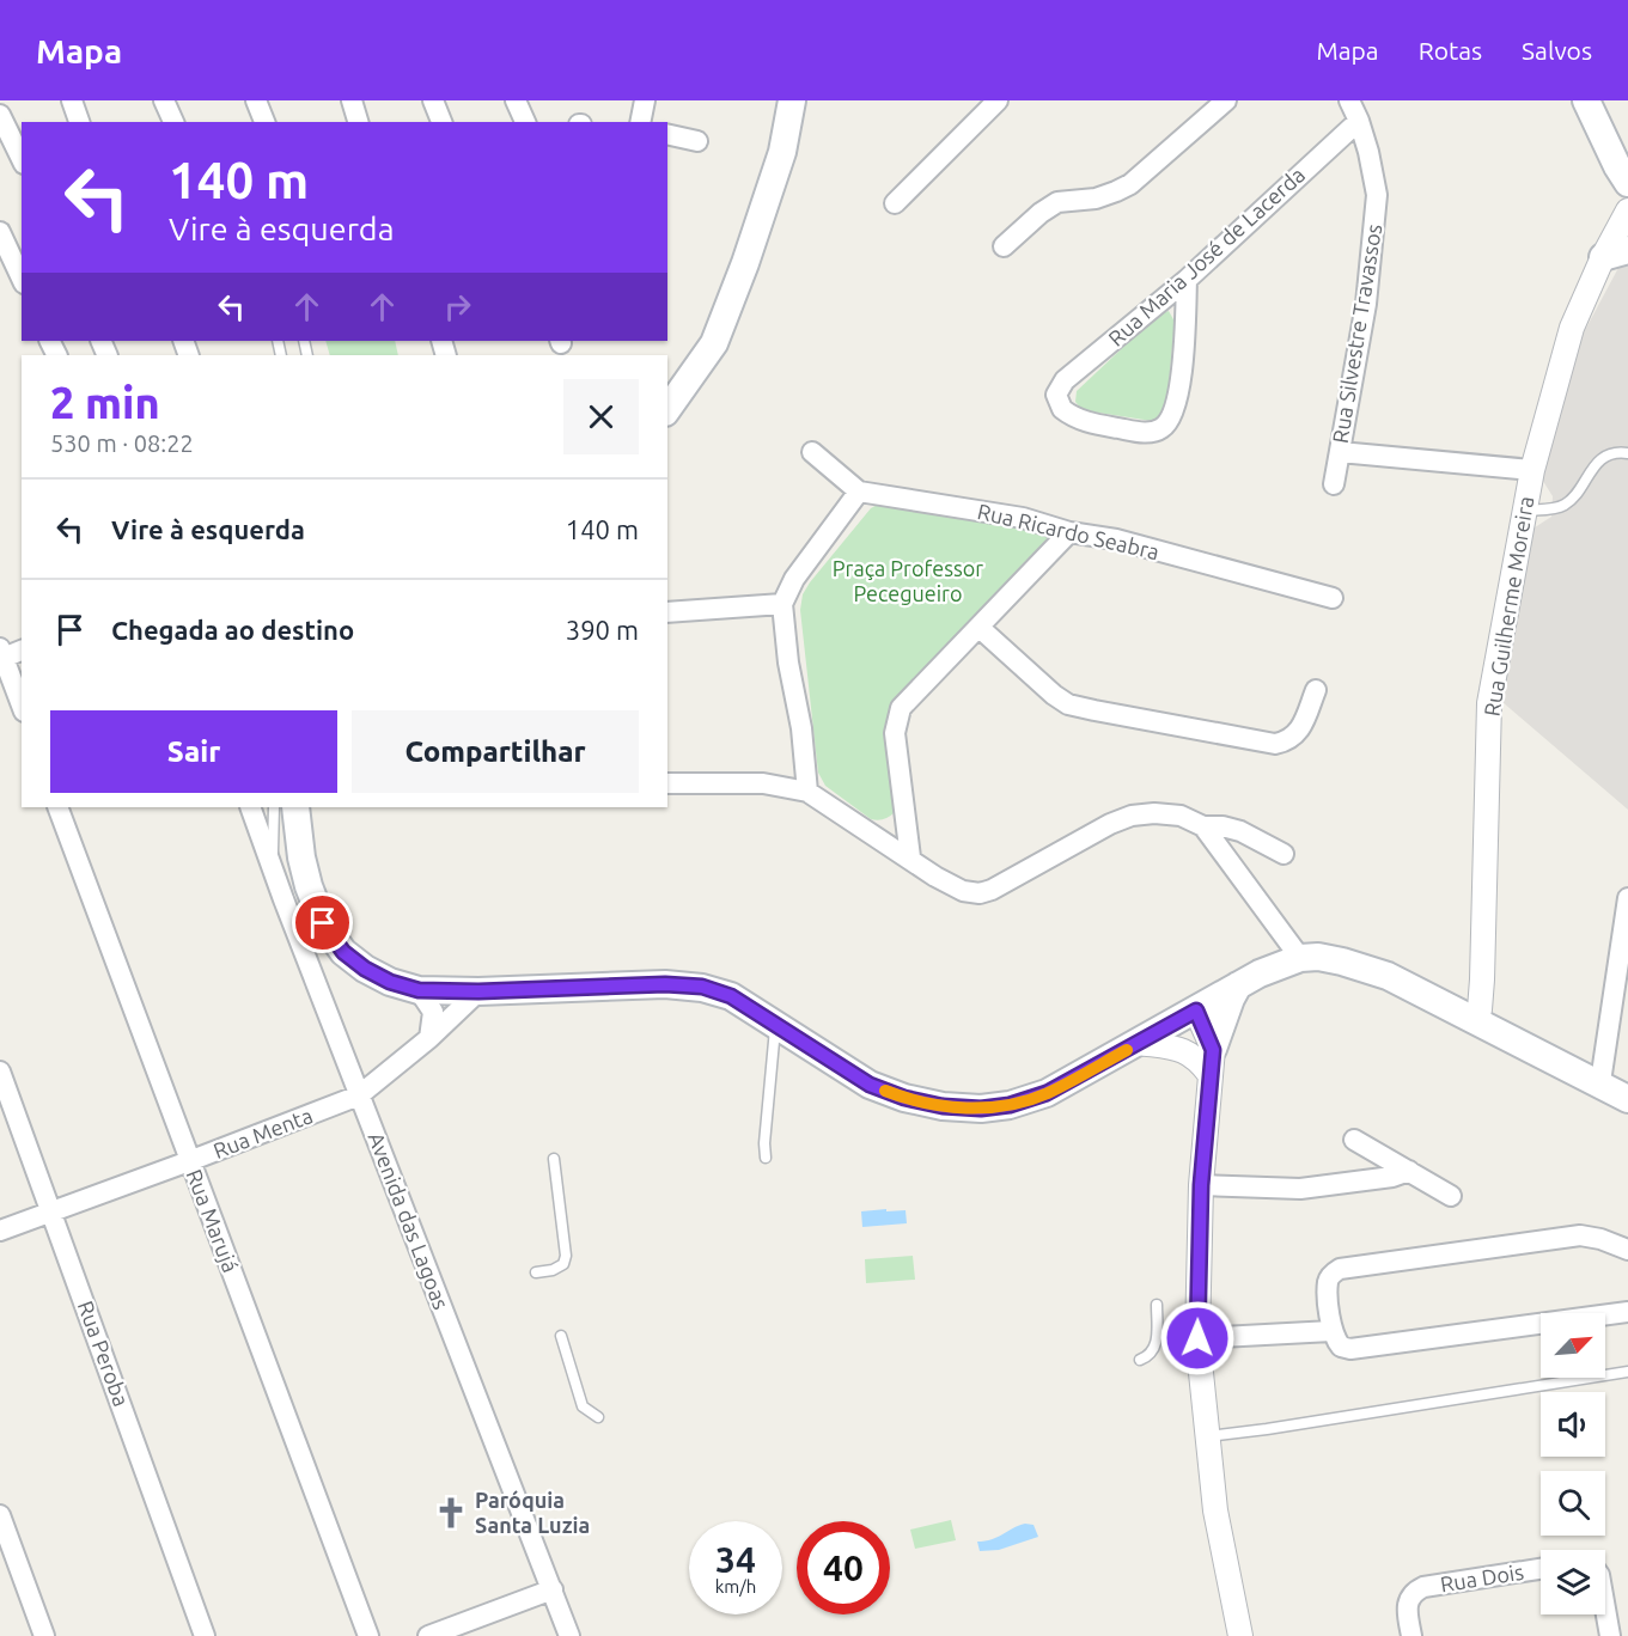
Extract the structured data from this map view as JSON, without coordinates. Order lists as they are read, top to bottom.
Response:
{
  "streets": {
    "street": [
      "Rua Maria José de Lacerda",
      "Rua Silvestre Travassos",
      "Rua Ricardo Seabra",
      "Rua Guilherme Moreira",
      "Rua Menta",
      "Rua Marujá",
      "Avenida das Lagoas",
      "Rua Peroba",
      "Rua Dois"
    ]
  },
  "crossings": [
    ["Rua Maria José de Lacerda", "Rua Silvestre Travassos"],
    ["Rua Menta", "Rua Marujá"],
    ["Rua Menta", "Avenida das Lagoas"],
    ["Rua Menta", "Rua Peroba"]
  ],
  "parks": ["Praça Professor Pecegueiro"],
  "places": {
    "church": ["Paróquia Santa Luzia"]
  },
  "north": "top right",
  "page": {
    "header": "Mapa",
    "nav": ["Mapa", "Rotas", "Salvos"],
    "turn": ["140 m", "Vire à esquerda"],
    "heading": ["2 min", "530 m · 08:22"],
    "list": [
      {
        "name": "Vire à esquerda",
        "value": "140 m"
      },
      {
        "name": "Chegada ao destino",
        "value": "390 m"
      }
    ],
    "buttons": ["Sair", "Compartilhar"],
    "speed": "34 km/h",
    "limit": "40"
  }
}
